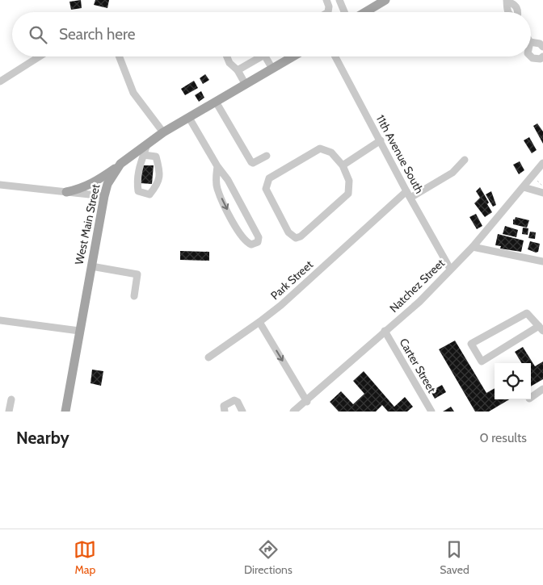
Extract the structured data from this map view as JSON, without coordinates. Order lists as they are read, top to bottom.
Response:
{
  "streets": {
    "main road": ["West Main Street"],
    "street": [
      "11th Avenue South",
      "Park Street",
      "Natchez Street",
      "Carter Street"
    ]
  },
  "crossings": [
    ["11th Avenue South", "Park Street"],
    ["11th Avenue South", "Natchez Street"],
    ["Natchez Street", "Carter Street"]
  ],
  "page": {
    "search": "Search here",
    "heading": ["Nearby", "0 results"],
    "nav": ["Map", "Directions", "Saved"]
  }
}
